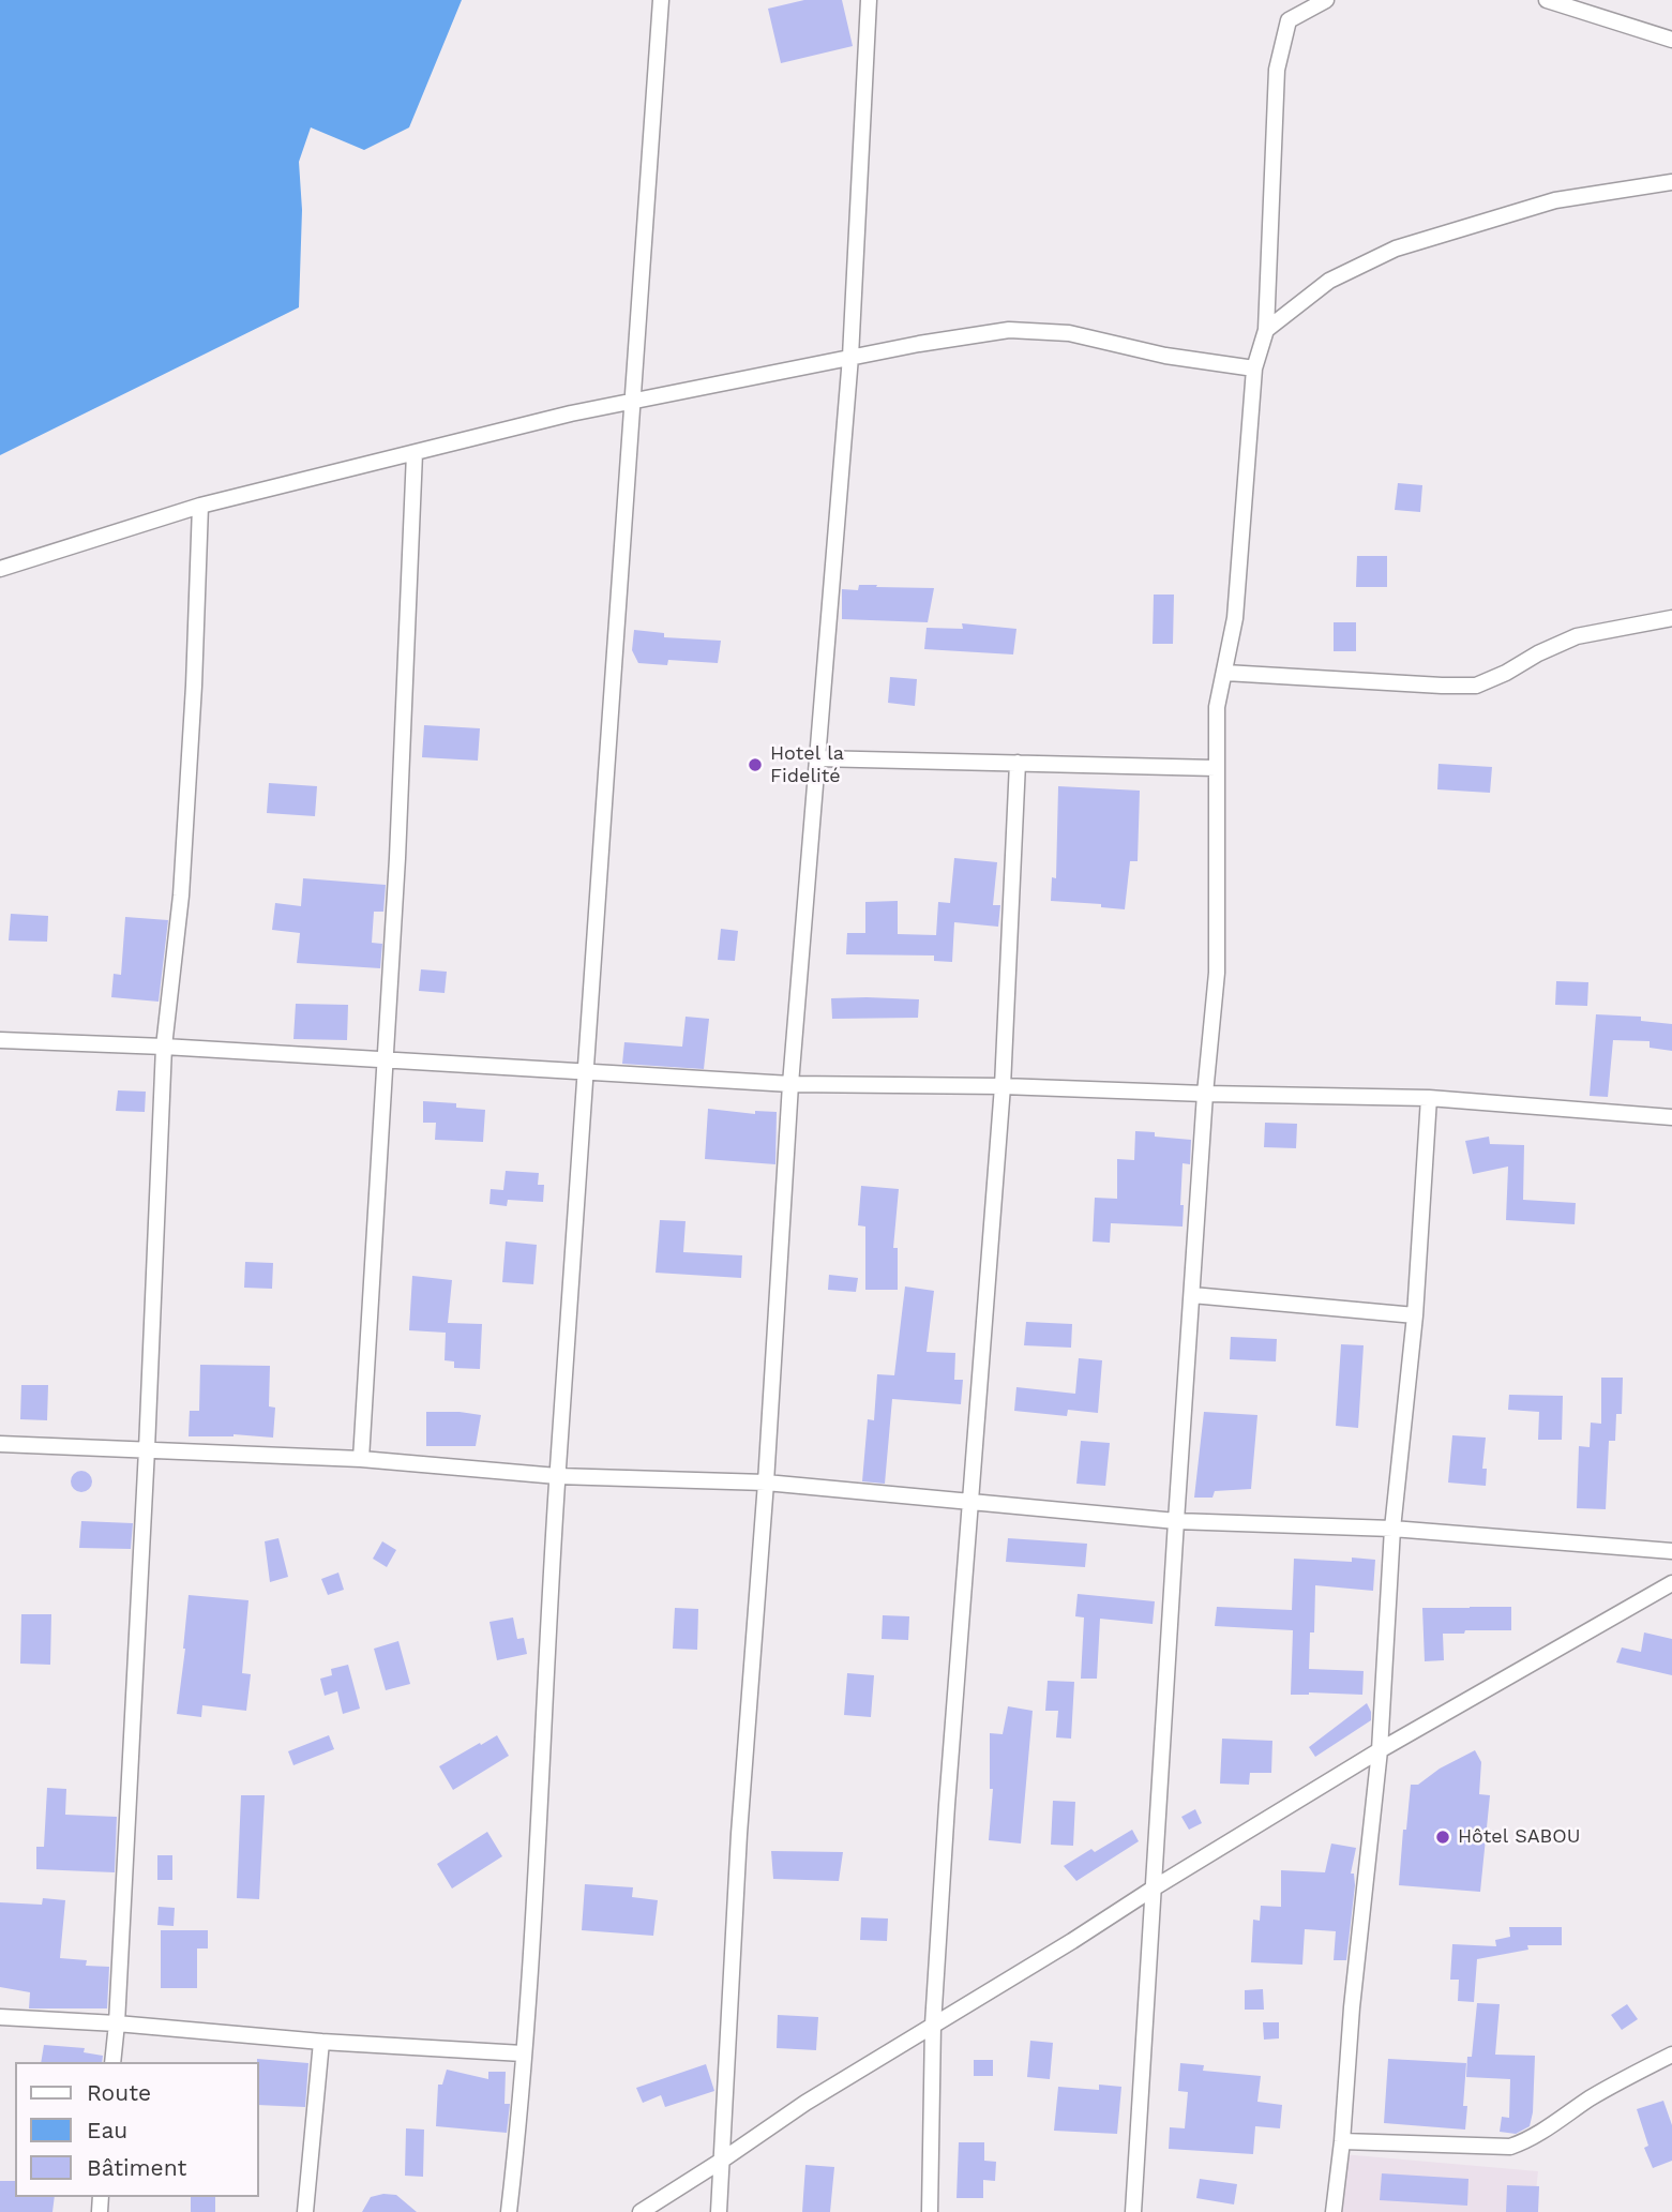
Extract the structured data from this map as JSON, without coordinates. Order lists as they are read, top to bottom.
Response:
{
  "places": ["Hotel la Fidelité", "Hôtel SABOU"],
  "legend": ["Route", "Eau", "Bâtiment"]
}
